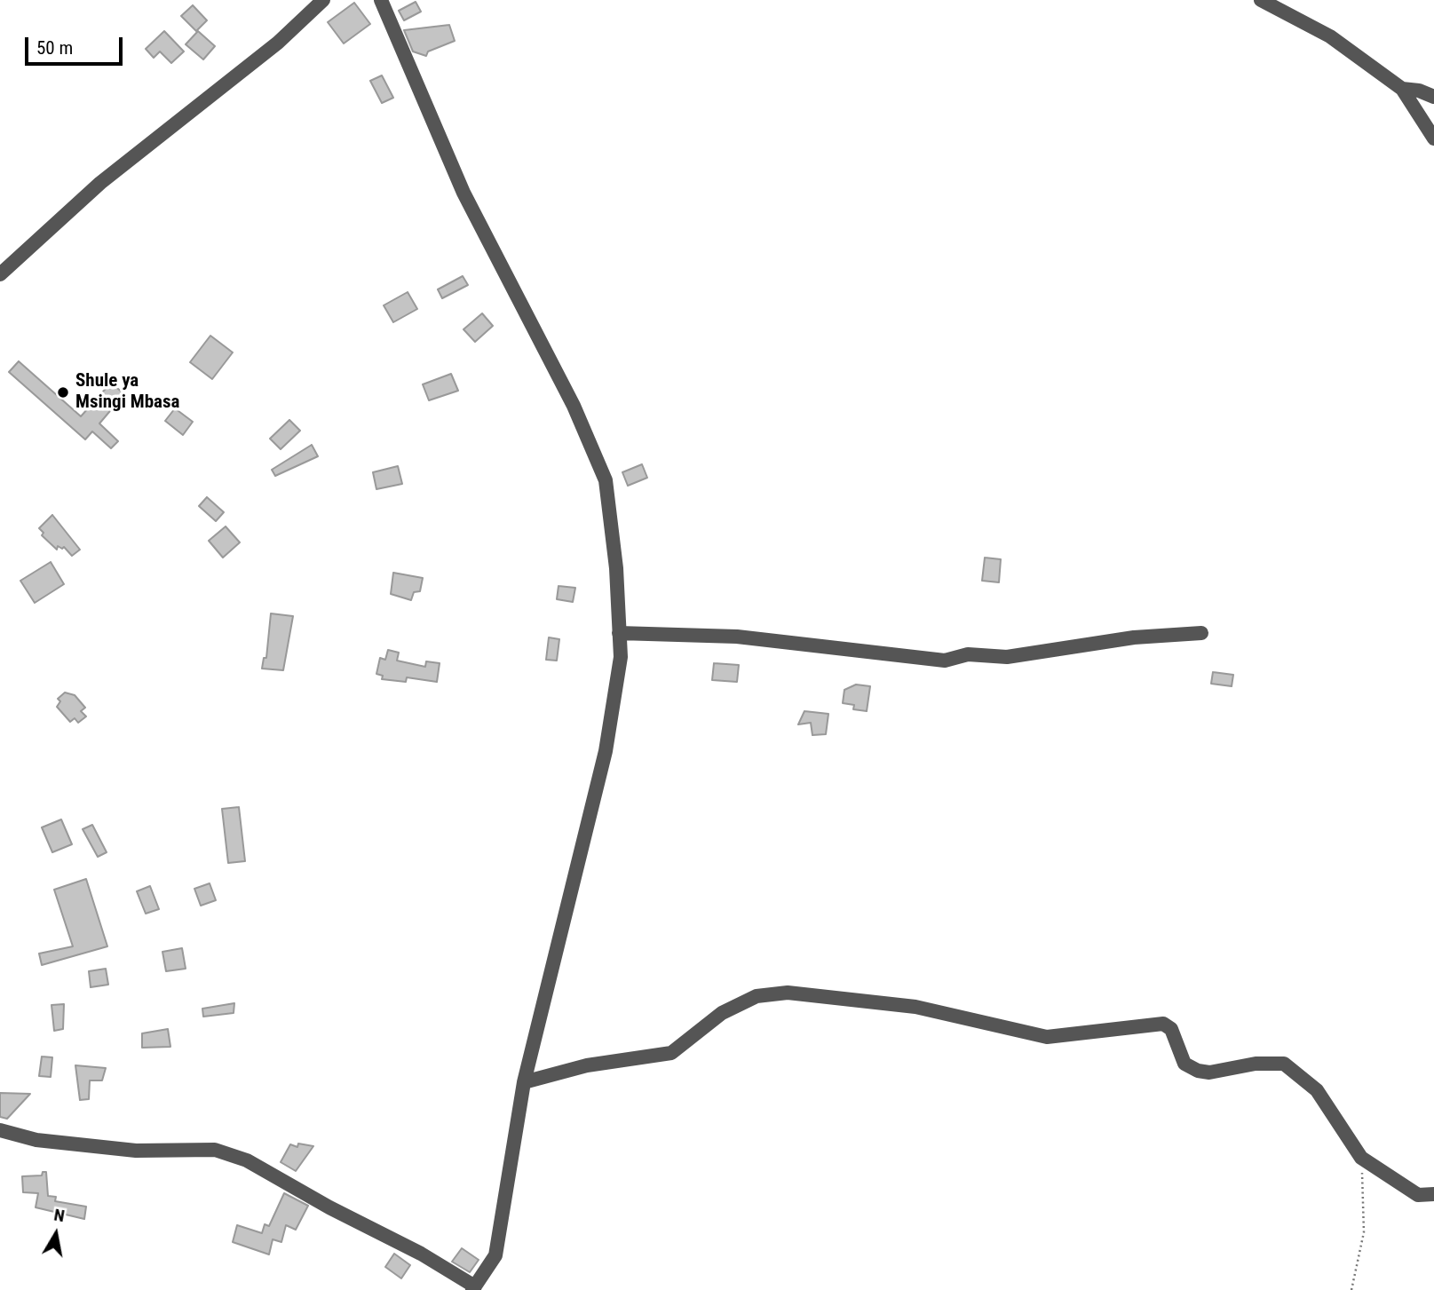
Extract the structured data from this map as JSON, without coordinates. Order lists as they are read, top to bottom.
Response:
{
  "places": ["Shule ya Msingi Mbasa"],
  "scale_bar": "50 m",
  "north": "top"
}
